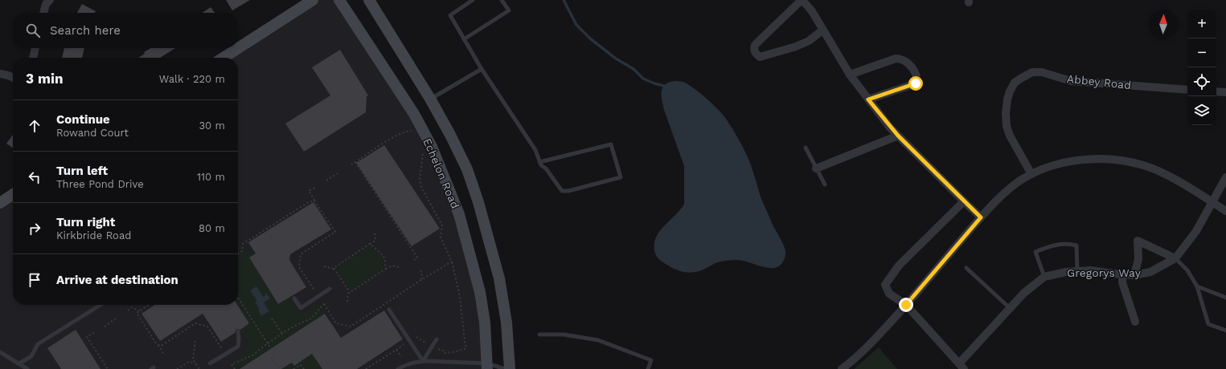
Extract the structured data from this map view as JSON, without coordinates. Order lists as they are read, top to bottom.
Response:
{
  "streets": {
    "street": ["Abbey Road", "Echelon Road", "Gregorys Way"]
  },
  "north": "top",
  "page": {
    "map_buttons": ["+", "−"],
    "search": "Search here",
    "heading": ["3 min", "Walk · 220 m"],
    "list": [
      ["Continue", "Rowand Court", "30 m"],
      ["Turn left", "Three Pond Drive", "110 m"],
      ["Turn right", "Kirkbride Road", "80 m"],
      "Arrive at destination"
    ]
  }
}
